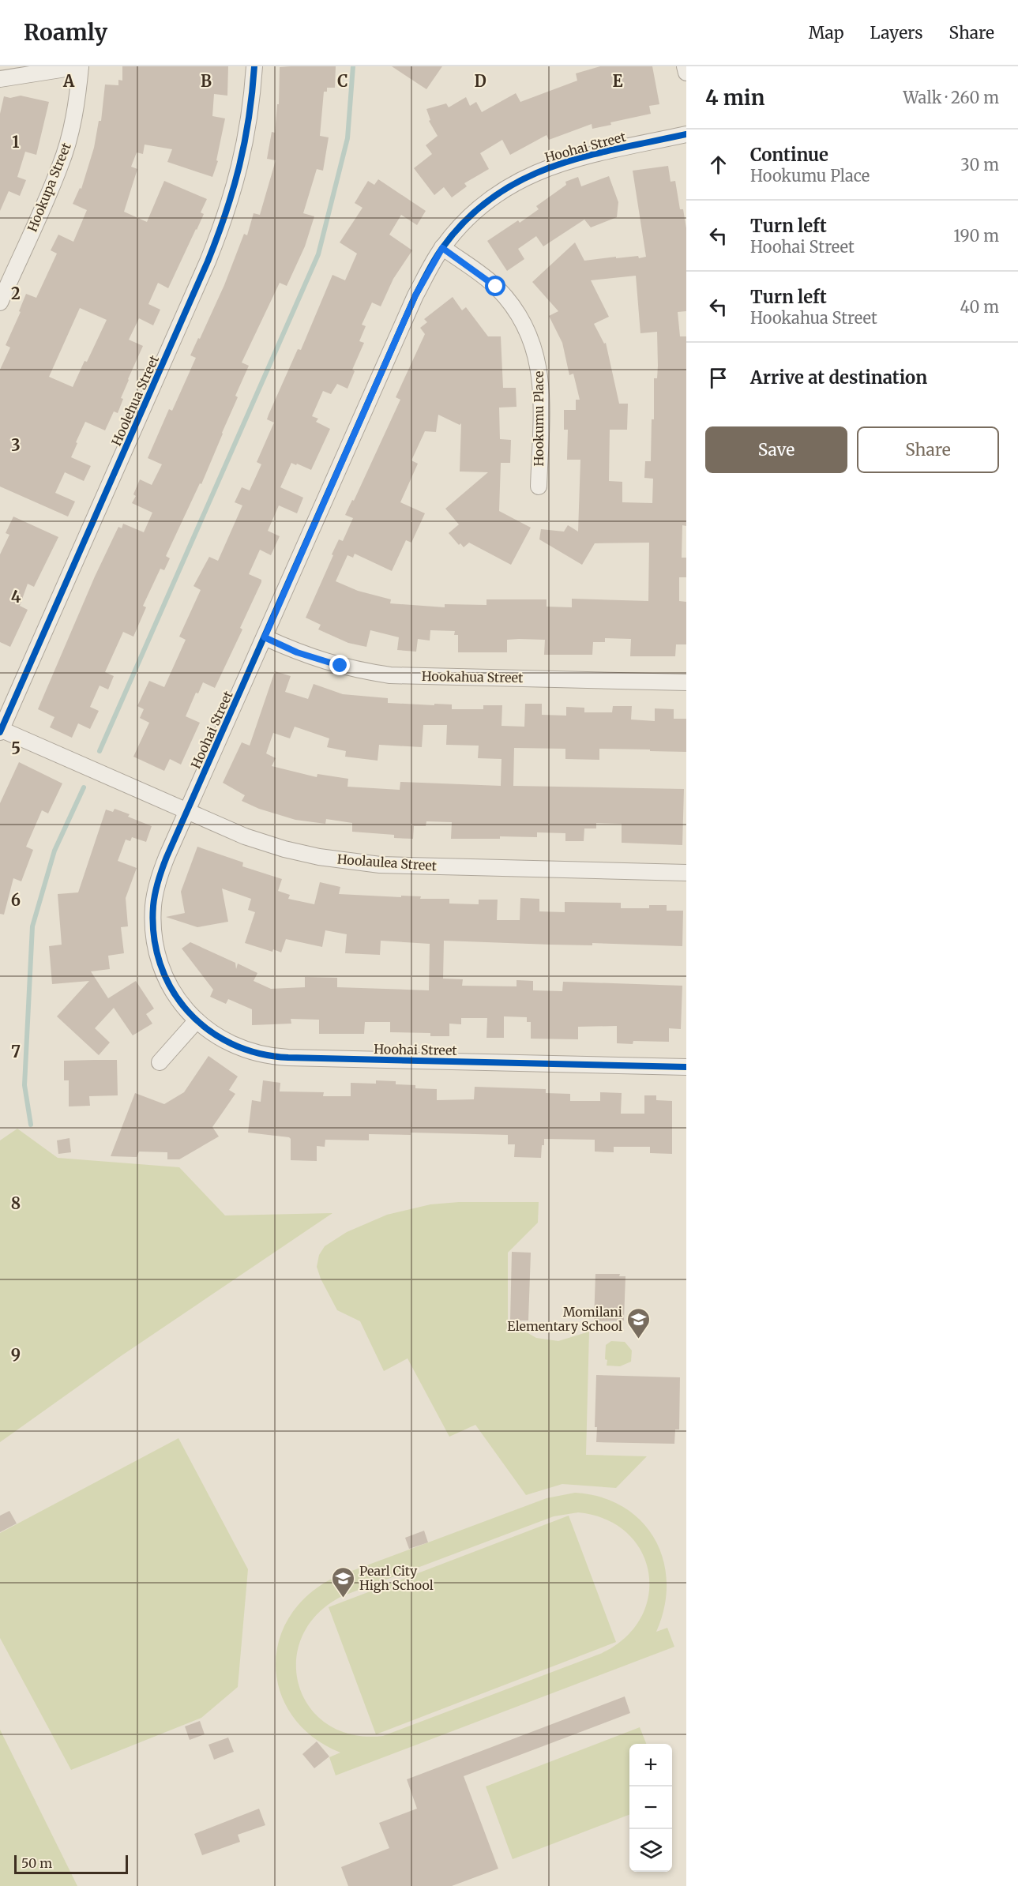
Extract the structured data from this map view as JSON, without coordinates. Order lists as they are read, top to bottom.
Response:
{
  "streets": {
    "street": [
      "Hoohai Street",
      "Hookupa Street",
      "Hoolehua Street",
      "Hookumu Place",
      "Hookahua Street",
      "Hoolaulea Street"
    ]
  },
  "crossings": [
    ["Hoohai Street", "Hookumu Place"],
    ["Hoohai Street", "Hookahua Street"],
    ["Hoohai Street", "Hoolaulea Street"],
    ["Hoolehua Street", "Hoolaulea Street"]
  ],
  "places": {
    "school or university": ["Momilani Elementary School", "Pearl City High School"]
  },
  "scale_bar": "50 m",
  "page": {
    "header": "Roamly",
    "nav": ["Map", "Layers", "Share"],
    "heading": ["4 min", "Walk · 260 m"],
    "list": [
      ["Continue", "Hookumu Place", "30 m"],
      ["Turn left", "Hoohai Street", "190 m"],
      ["Turn left", "Hookahua Street", "40 m"],
      "Arrive at destination"
    ],
    "buttons": ["Save", "Share"],
    "map_buttons": ["+", "−"],
    "scale": "50 m"
  },
  "grid": {
    "columns": [
      "A",
      "B",
      "C",
      "D",
      "E"
    ],
    "rows": [
      "1",
      "2",
      "3",
      "4",
      "5",
      "6",
      "7",
      "8",
      "9"
    ]
  }
}
